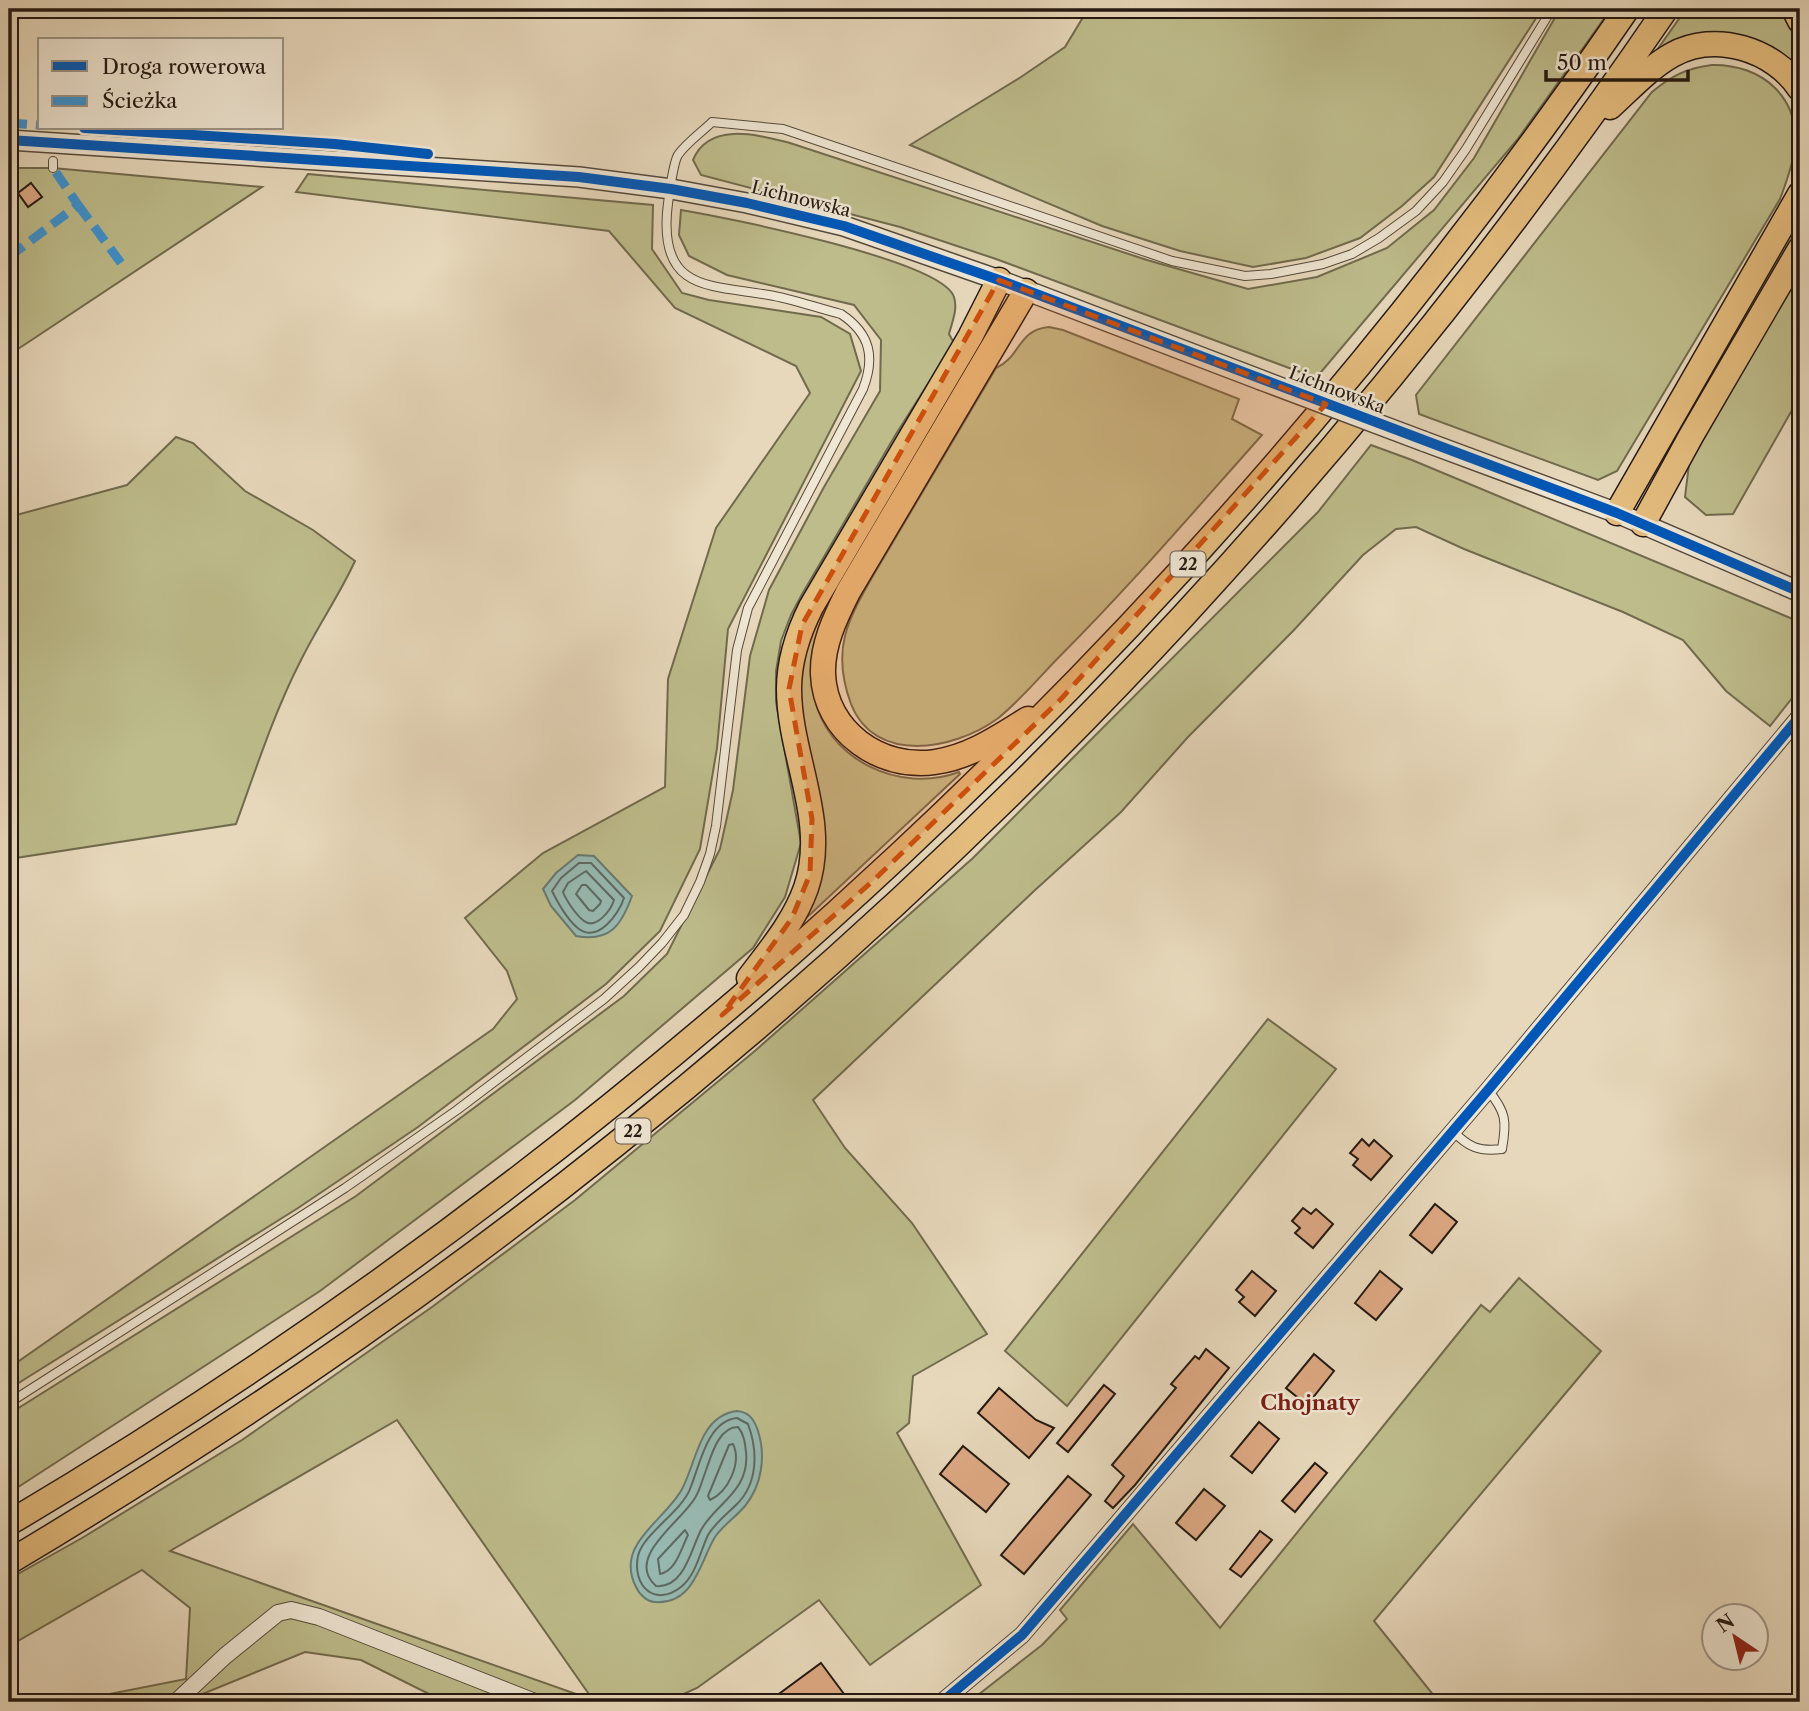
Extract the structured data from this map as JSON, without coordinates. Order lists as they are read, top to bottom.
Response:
{
  "streets": {
    "main road": ["22"],
    "street": ["Lichnowska"]
  },
  "crossings": [
    ["Lichnowska", "22"]
  ],
  "districts": ["Chojnaty"],
  "legend": ["Droga rowerowa", "Ścieżka"],
  "scale_bar": "50 m",
  "north": "top left"
}
